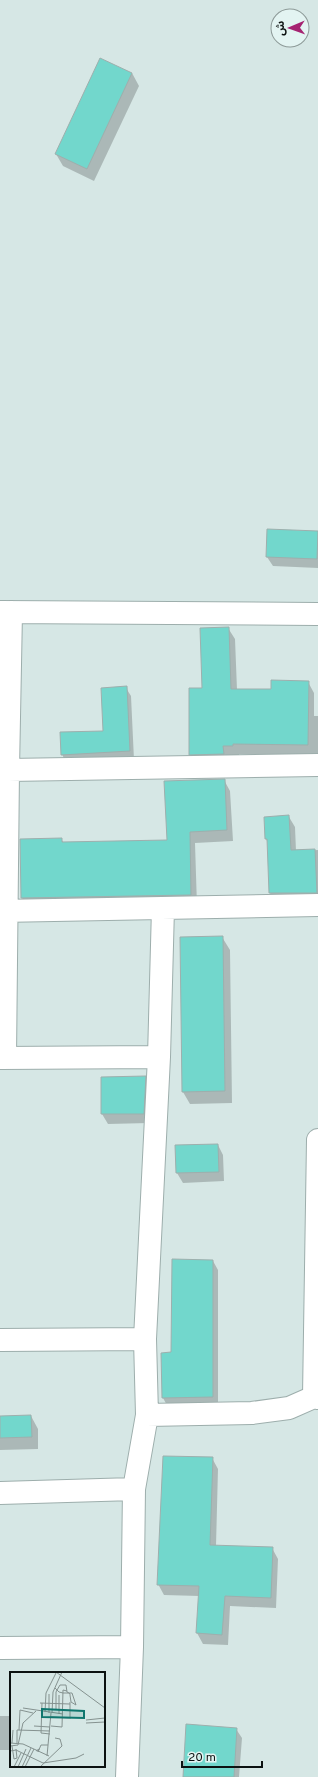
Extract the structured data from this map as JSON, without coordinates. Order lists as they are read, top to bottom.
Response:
{
  "scale_bar": "20 m",
  "north": "left"
}
